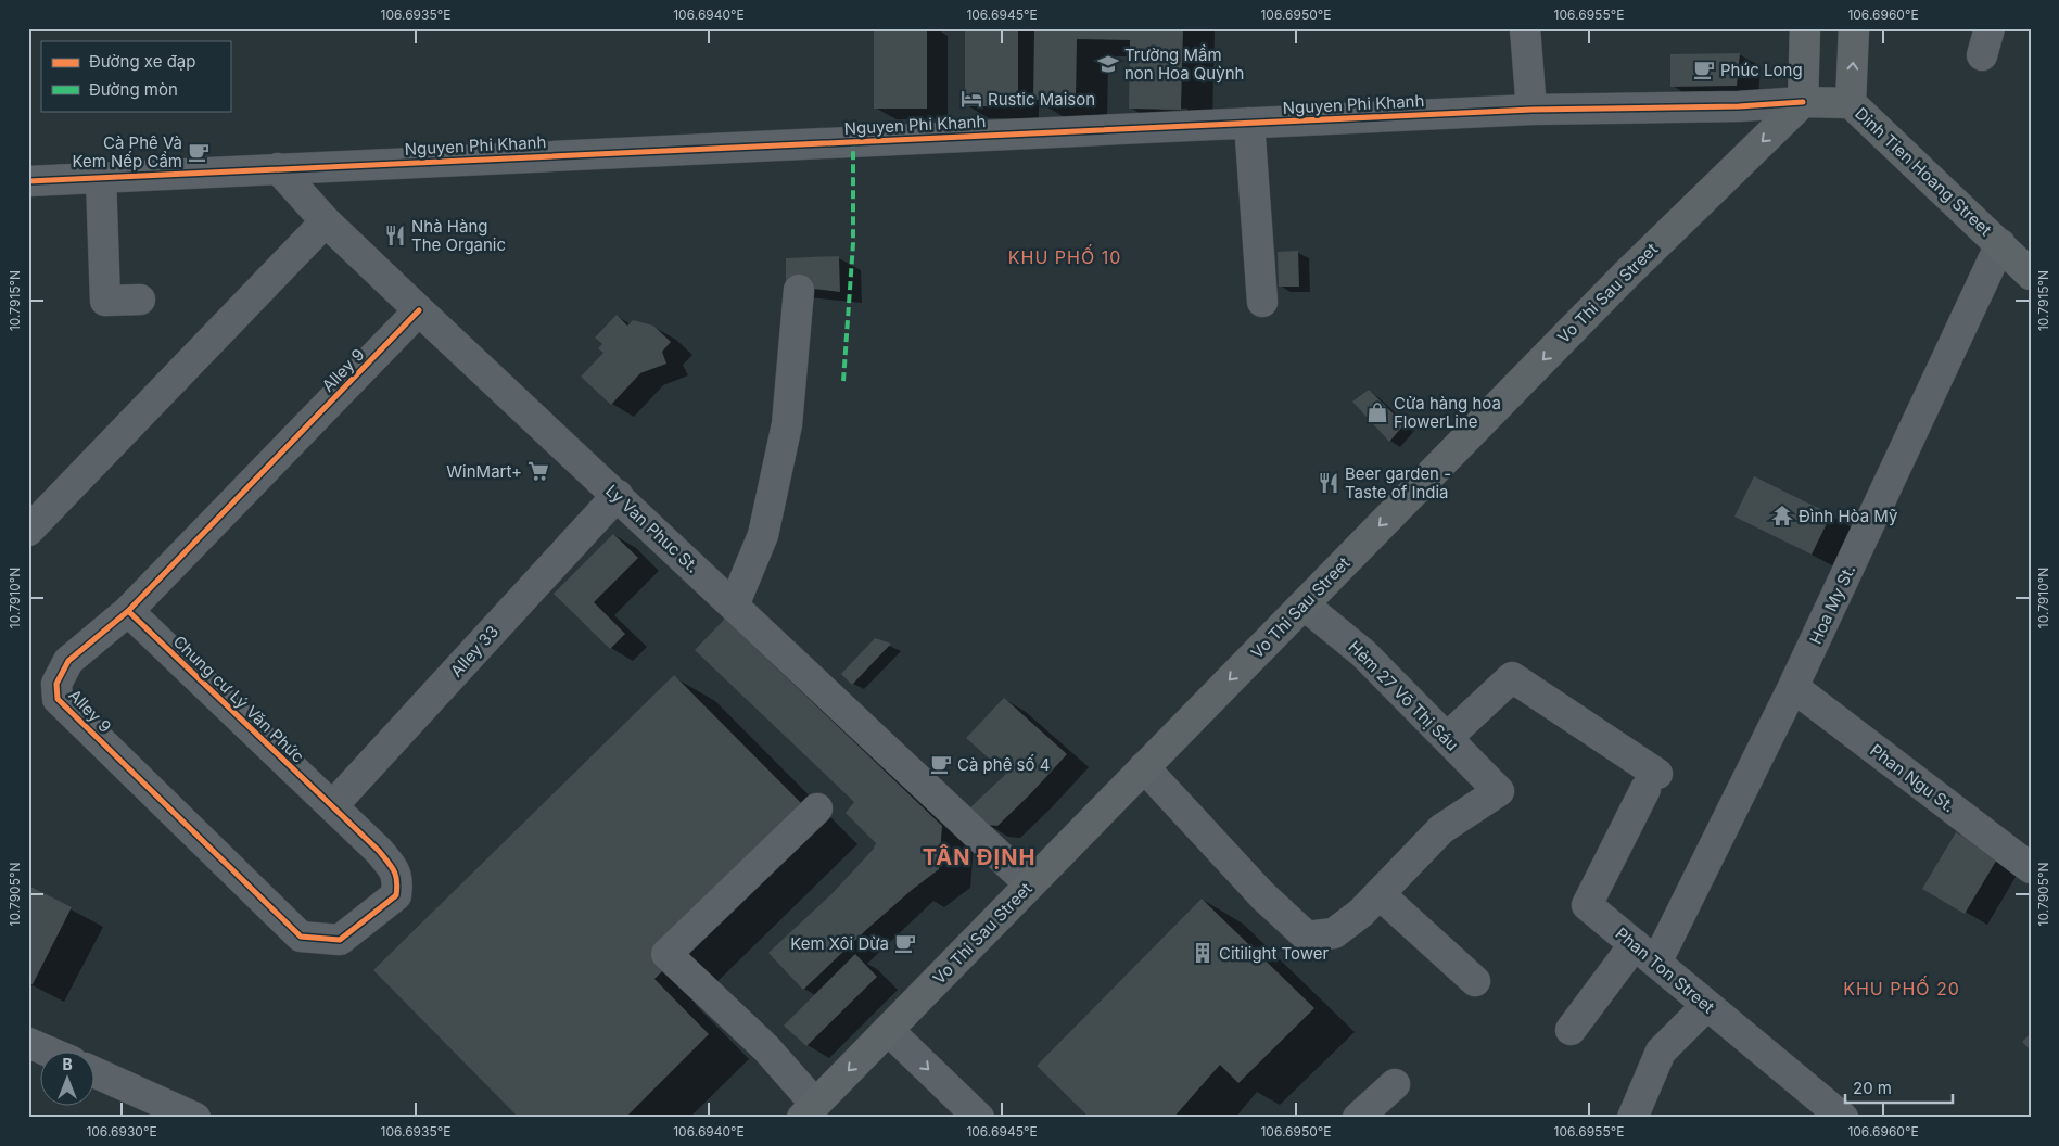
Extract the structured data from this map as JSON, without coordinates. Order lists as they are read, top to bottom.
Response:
{
  "streets": {
    "main road": ["Dinh Tien Hoang Street", "Vo Thi Sau Street"],
    "street": [
      "Nguyen Phi Khanh",
      "Alley 9",
      "Ly Van Phuc St.",
      "Hoa My St.",
      "Alley 33",
      "Hẻm 27 Võ Thị Sáu",
      "Chung cư Lý Văn Phức",
      "Phan Ngu St.",
      "Phan Ton Street"
    ]
  },
  "crossings": [
    ["Nguyen Phi Khanh", "Dinh Tien Hoang Street"],
    ["Nguyen Phi Khanh", "Vo Thi Sau Street"],
    ["Nguyen Phi Khanh", "Ly Van Phuc St."],
    ["Dinh Tien Hoang Street", "Vo Thi Sau Street"],
    ["Dinh Tien Hoang Street", "Hoa My St."],
    ["Vo Thi Sau Street", "Ly Van Phuc St."],
    ["Vo Thi Sau Street", "Hẻm 27 Võ Thị Sáu"],
    ["Alley 9", "Ly Van Phuc St."],
    ["Alley 9", "Alley 33"],
    ["Alley 9", "Chung cư Lý Văn Phức"],
    ["Ly Van Phuc St.", "Alley 33"],
    ["Hoa My St.", "Phan Ngu St."],
    ["Hoa My St.", "Phan Ton Street"],
    ["Alley 33", "Chung cư Lý Văn Phức"],
    ["Hẻm 27 Võ Thị Sáu", "Phan Ton Street"]
  ],
  "one_way": ["Vo Thi Sau Street"],
  "districts": ["KHU PHỐ 10", "TÂN ĐỊNH", "KHU PHỐ 20"],
  "places": {
    "school or university": ["Trường Mầm non Hoa Quỳnh"],
    "cafe": [
      "Phúc Long",
      "Cà Phê Và Kem Nếp Cẩm",
      "Cà phê số 4",
      "Kem Xôi Dừa"
    ],
    "hotel": ["Rustic Maison"],
    "restaurant": ["Nhà Hàng The Organic", "Beer garden - Taste of India"],
    "shop": ["Cửa hàng hoa FlowerLine"],
    "supermarket": ["WinMart+"],
    "temple": ["Đình Hòa Mỹ"],
    "building": ["Citilight Tower"]
  },
  "legend": ["Đường xe đạp", "Đường mòn"],
  "scale_bar": "20 m",
  "north": "top",
  "coordinates": [
    "106.6935°E",
    "106.6940°E",
    "106.6945°E",
    "106.6950°E",
    "106.6955°E",
    "106.6960°E",
    "10.7915°N",
    "10.7910°N",
    "10.7905°N",
    "106.6930°E"
  ]
}
